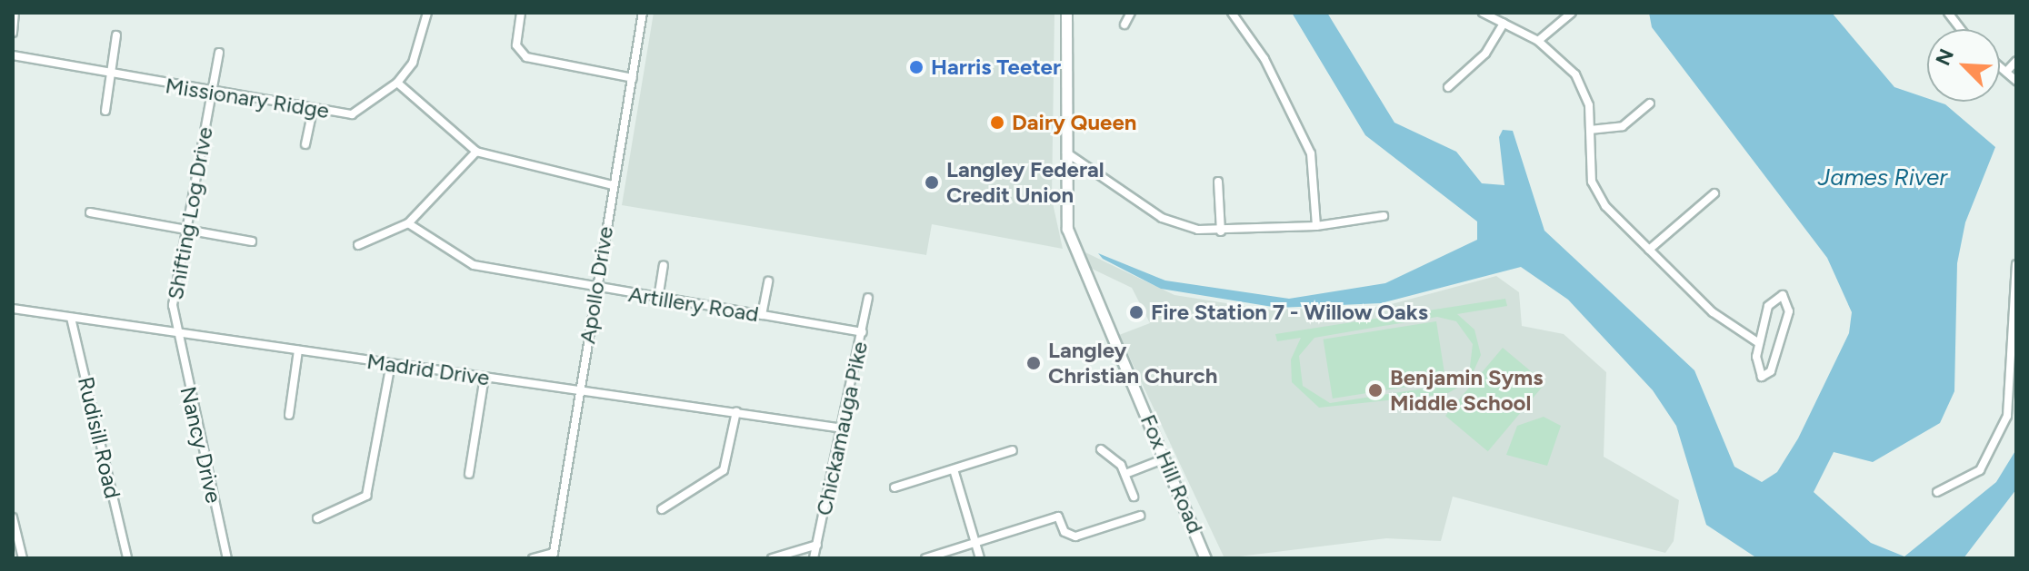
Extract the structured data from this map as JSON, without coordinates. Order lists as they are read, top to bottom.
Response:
{
  "streets": {
    "main road": ["Fox Hill Road"],
    "street": [
      "Missionary Ridge",
      "Shifting Log Drive",
      "Apollo Drive",
      "Artillery Road",
      "Madrid Drive",
      "Chickamauga Pike",
      "Rudisill Road",
      "Nancy Drive"
    ]
  },
  "crossings": [
    ["Missionary Ridge", "Shifting Log Drive"],
    ["Shifting Log Drive", "Madrid Drive"],
    ["Shifting Log Drive", "Nancy Drive"],
    ["Apollo Drive", "Artillery Road"],
    ["Apollo Drive", "Madrid Drive"],
    ["Artillery Road", "Chickamauga Pike"],
    ["Madrid Drive", "Chickamauga Pike"],
    ["Madrid Drive", "Rudisill Road"],
    ["Madrid Drive", "Nancy Drive"]
  ],
  "water": ["James River"],
  "places": [
    "Harris Teeter",
    "Dairy Queen",
    "Langley Federal Credit Union",
    "Fire Station 7 - Willow Oaks",
    "Langley Christian Church",
    "Benjamin Syms Middle School"
  ],
  "north": "top left"
}
